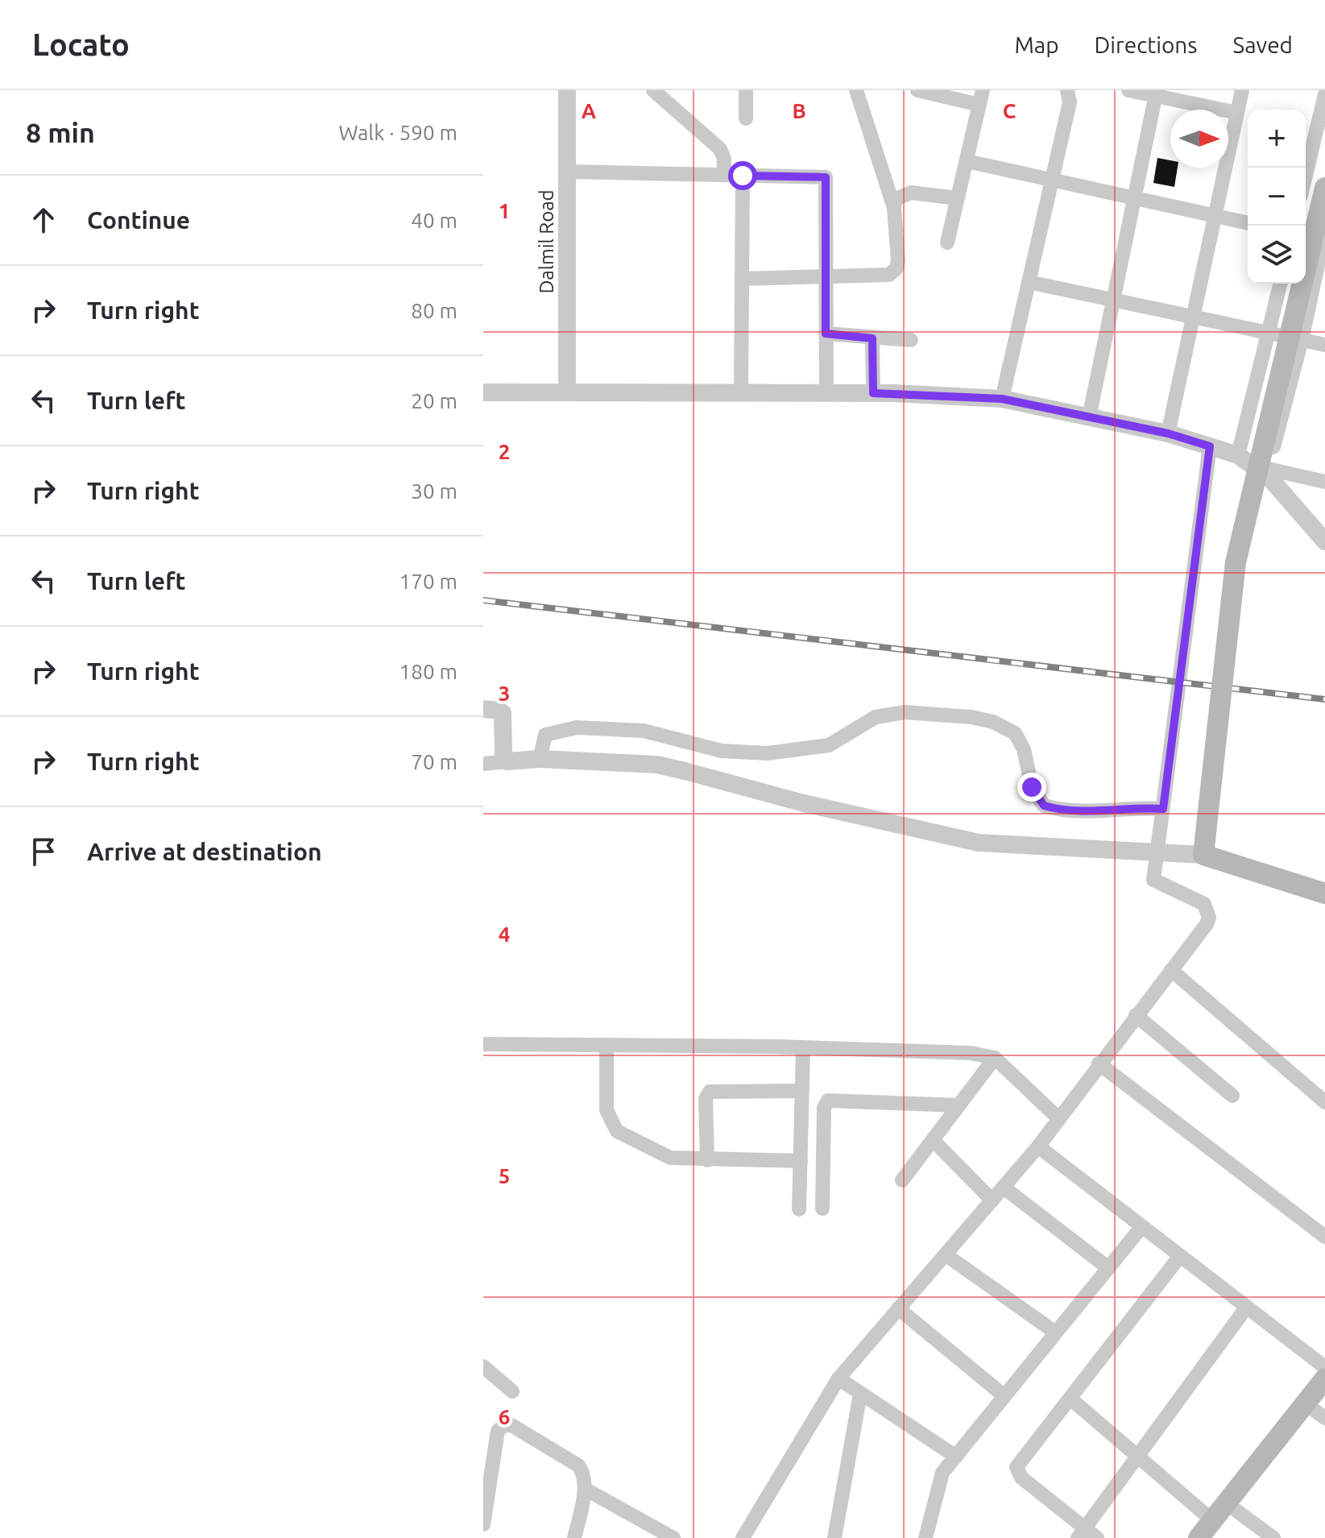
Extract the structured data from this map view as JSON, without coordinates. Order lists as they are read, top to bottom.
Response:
{
  "streets": {
    "street": ["Dalmil Road"]
  },
  "north": "right",
  "page": {
    "header": "Locato",
    "nav": ["Map", "Directions", "Saved"],
    "heading": ["8 min", "Walk · 590 m"],
    "map_buttons": ["+", "−"],
    "list": [
      ["Continue", "40 m"],
      ["Turn right", "80 m"],
      ["Turn left", "20 m"],
      ["Turn right", "30 m"],
      ["Turn left", "170 m"],
      ["Turn right", "180 m"],
      ["Turn right", "70 m"],
      "Arrive at destination"
    ]
  },
  "grid": {
    "columns": ["A", "B", "C"],
    "rows": [
      "1",
      "2",
      "3",
      "4",
      "5",
      "6"
    ]
  }
}
